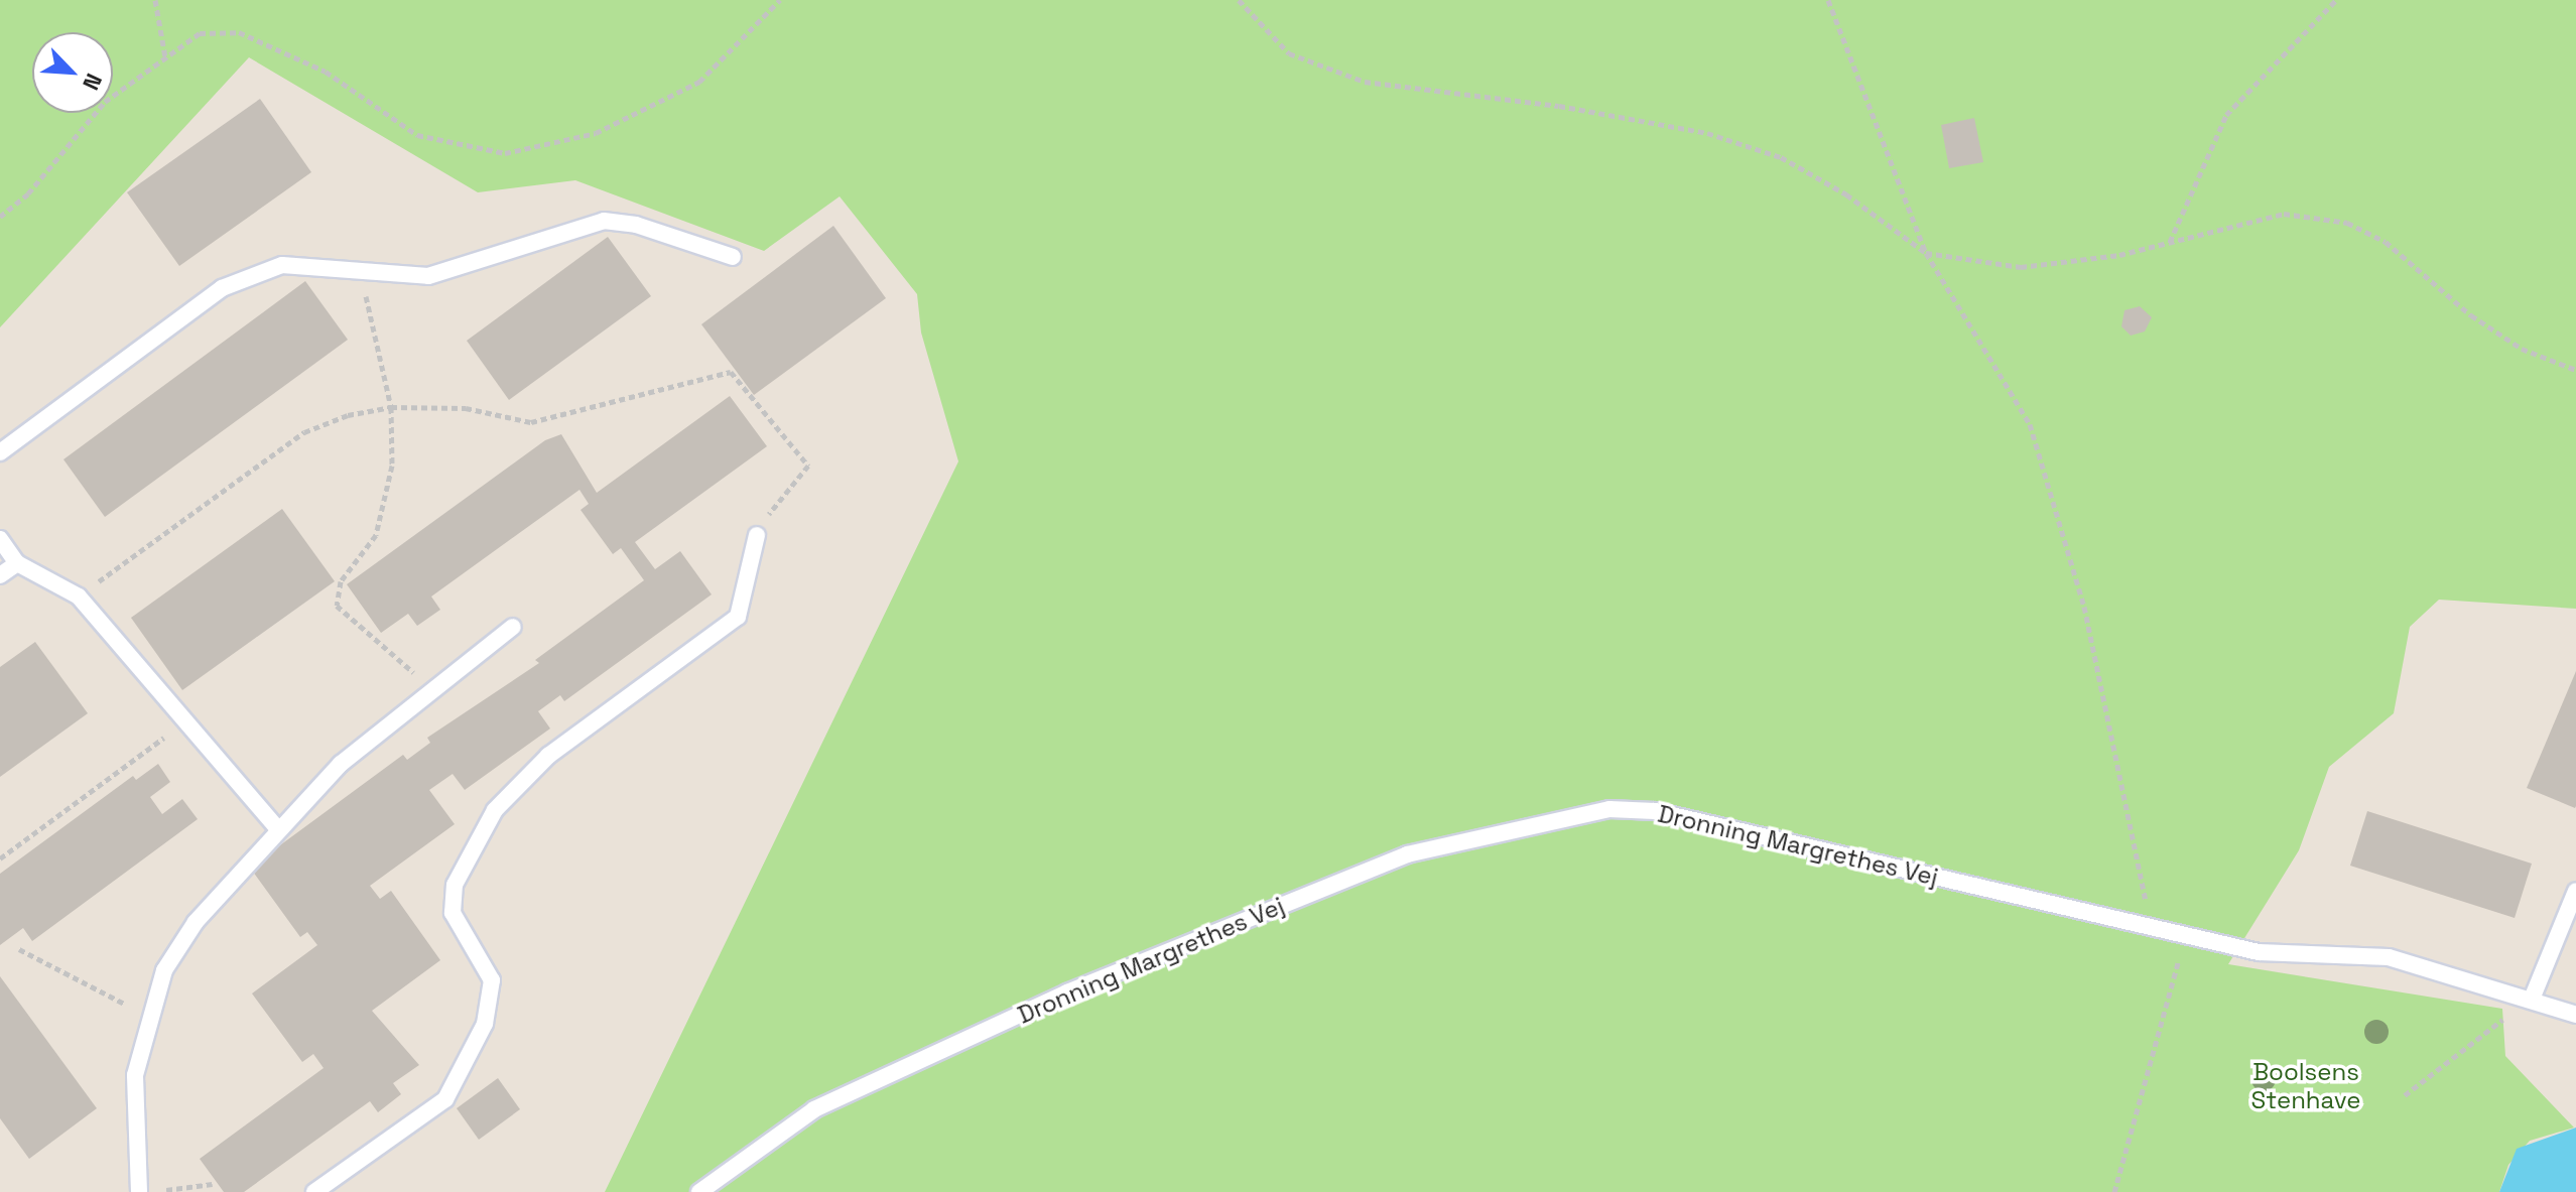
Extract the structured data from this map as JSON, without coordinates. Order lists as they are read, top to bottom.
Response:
{
  "streets": {
    "lane": ["Dronning Margrethes Vej"]
  },
  "parks": ["Boolsens Stenhave"],
  "north": "bottom right"
}
